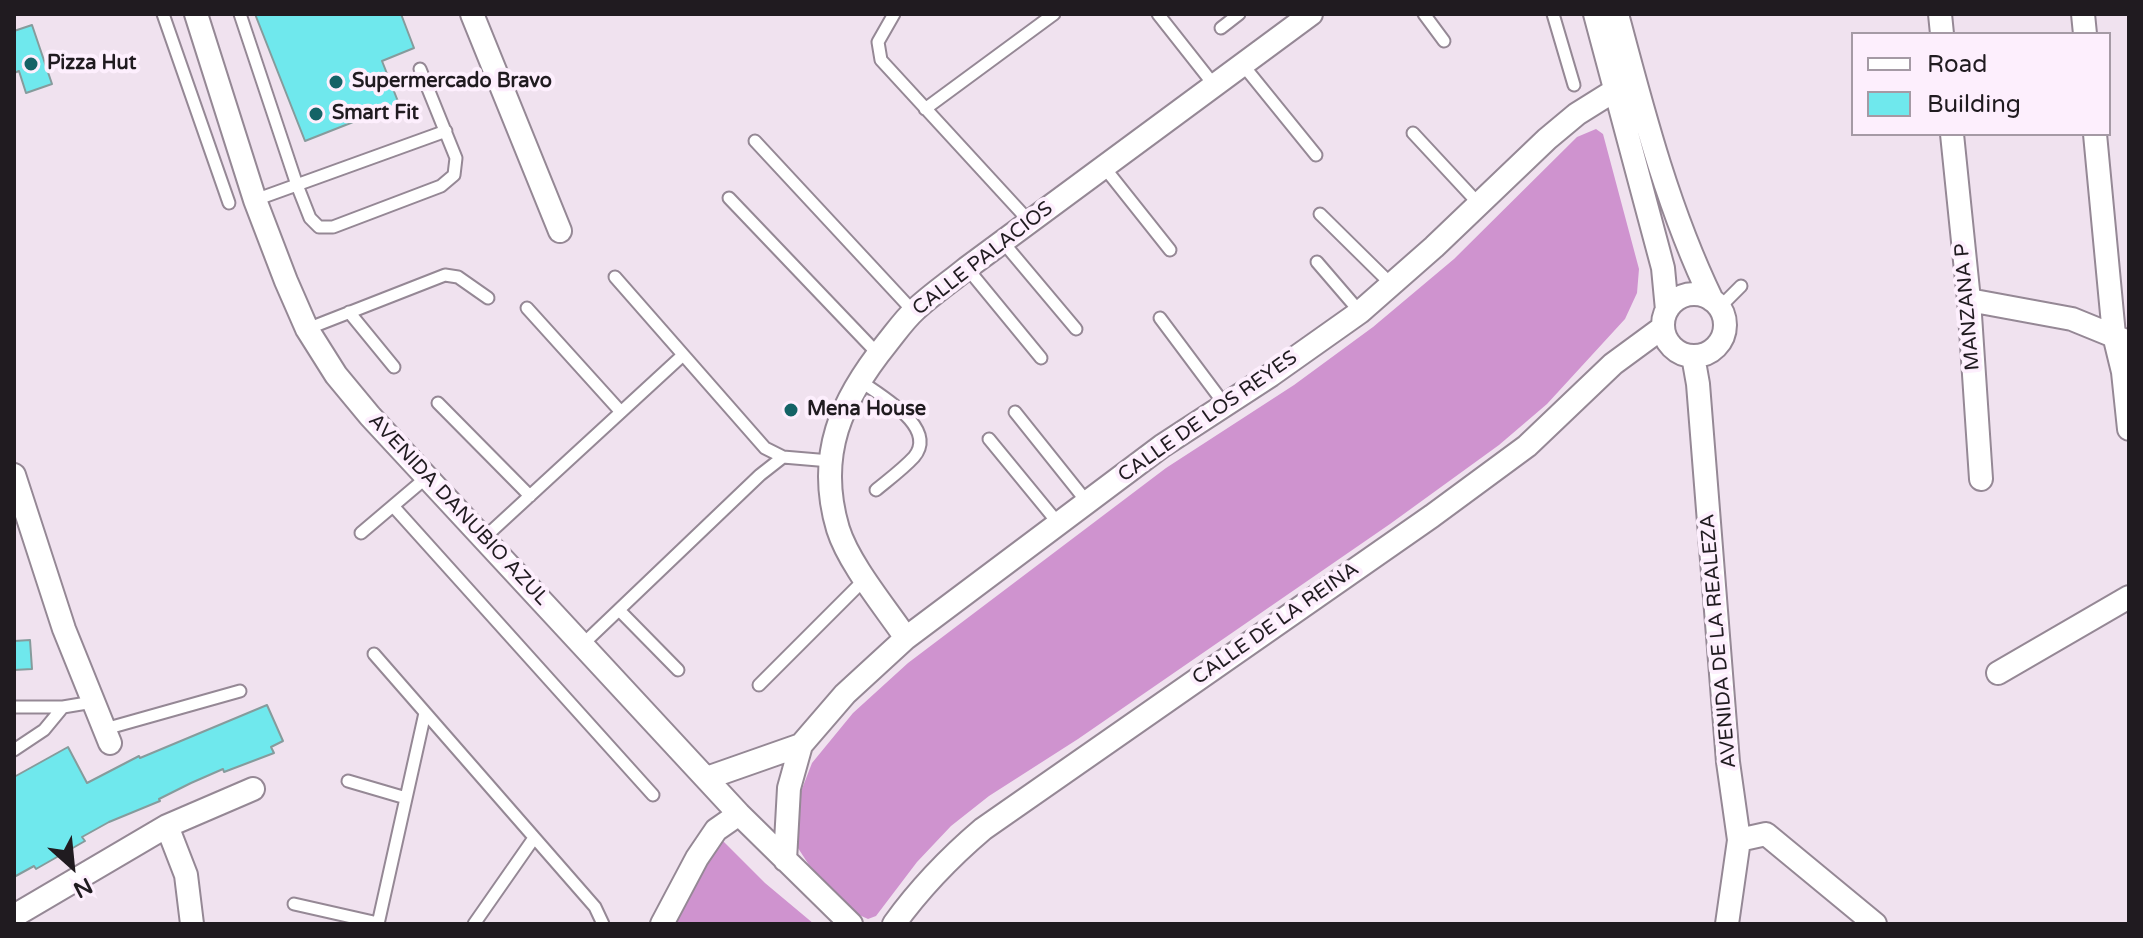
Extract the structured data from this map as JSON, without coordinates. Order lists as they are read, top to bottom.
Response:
{
  "streets": {
    "street": [
      "CALLE PALACIOS",
      "MANZANA P",
      "CALLE DE LOS REYES",
      "AVENIDA DANUBIO AZUL",
      "CALLE DE LA REINA",
      "AVENIDA DE LA REALEZA"
    ]
  },
  "crossings": [
    ["CALLE PALACIOS", "CALLE DE LOS REYES"],
    ["CALLE DE LOS REYES", "AVENIDA DANUBIO AZUL"],
    ["CALLE DE LA REINA", "AVENIDA DE LA REALEZA"]
  ],
  "places": [
    "Pizza Hut",
    "Supermercado Bravo",
    "Smart Fit",
    "Mena House"
  ],
  "legend": ["Road", "Building"],
  "north": "bottom right"
}
